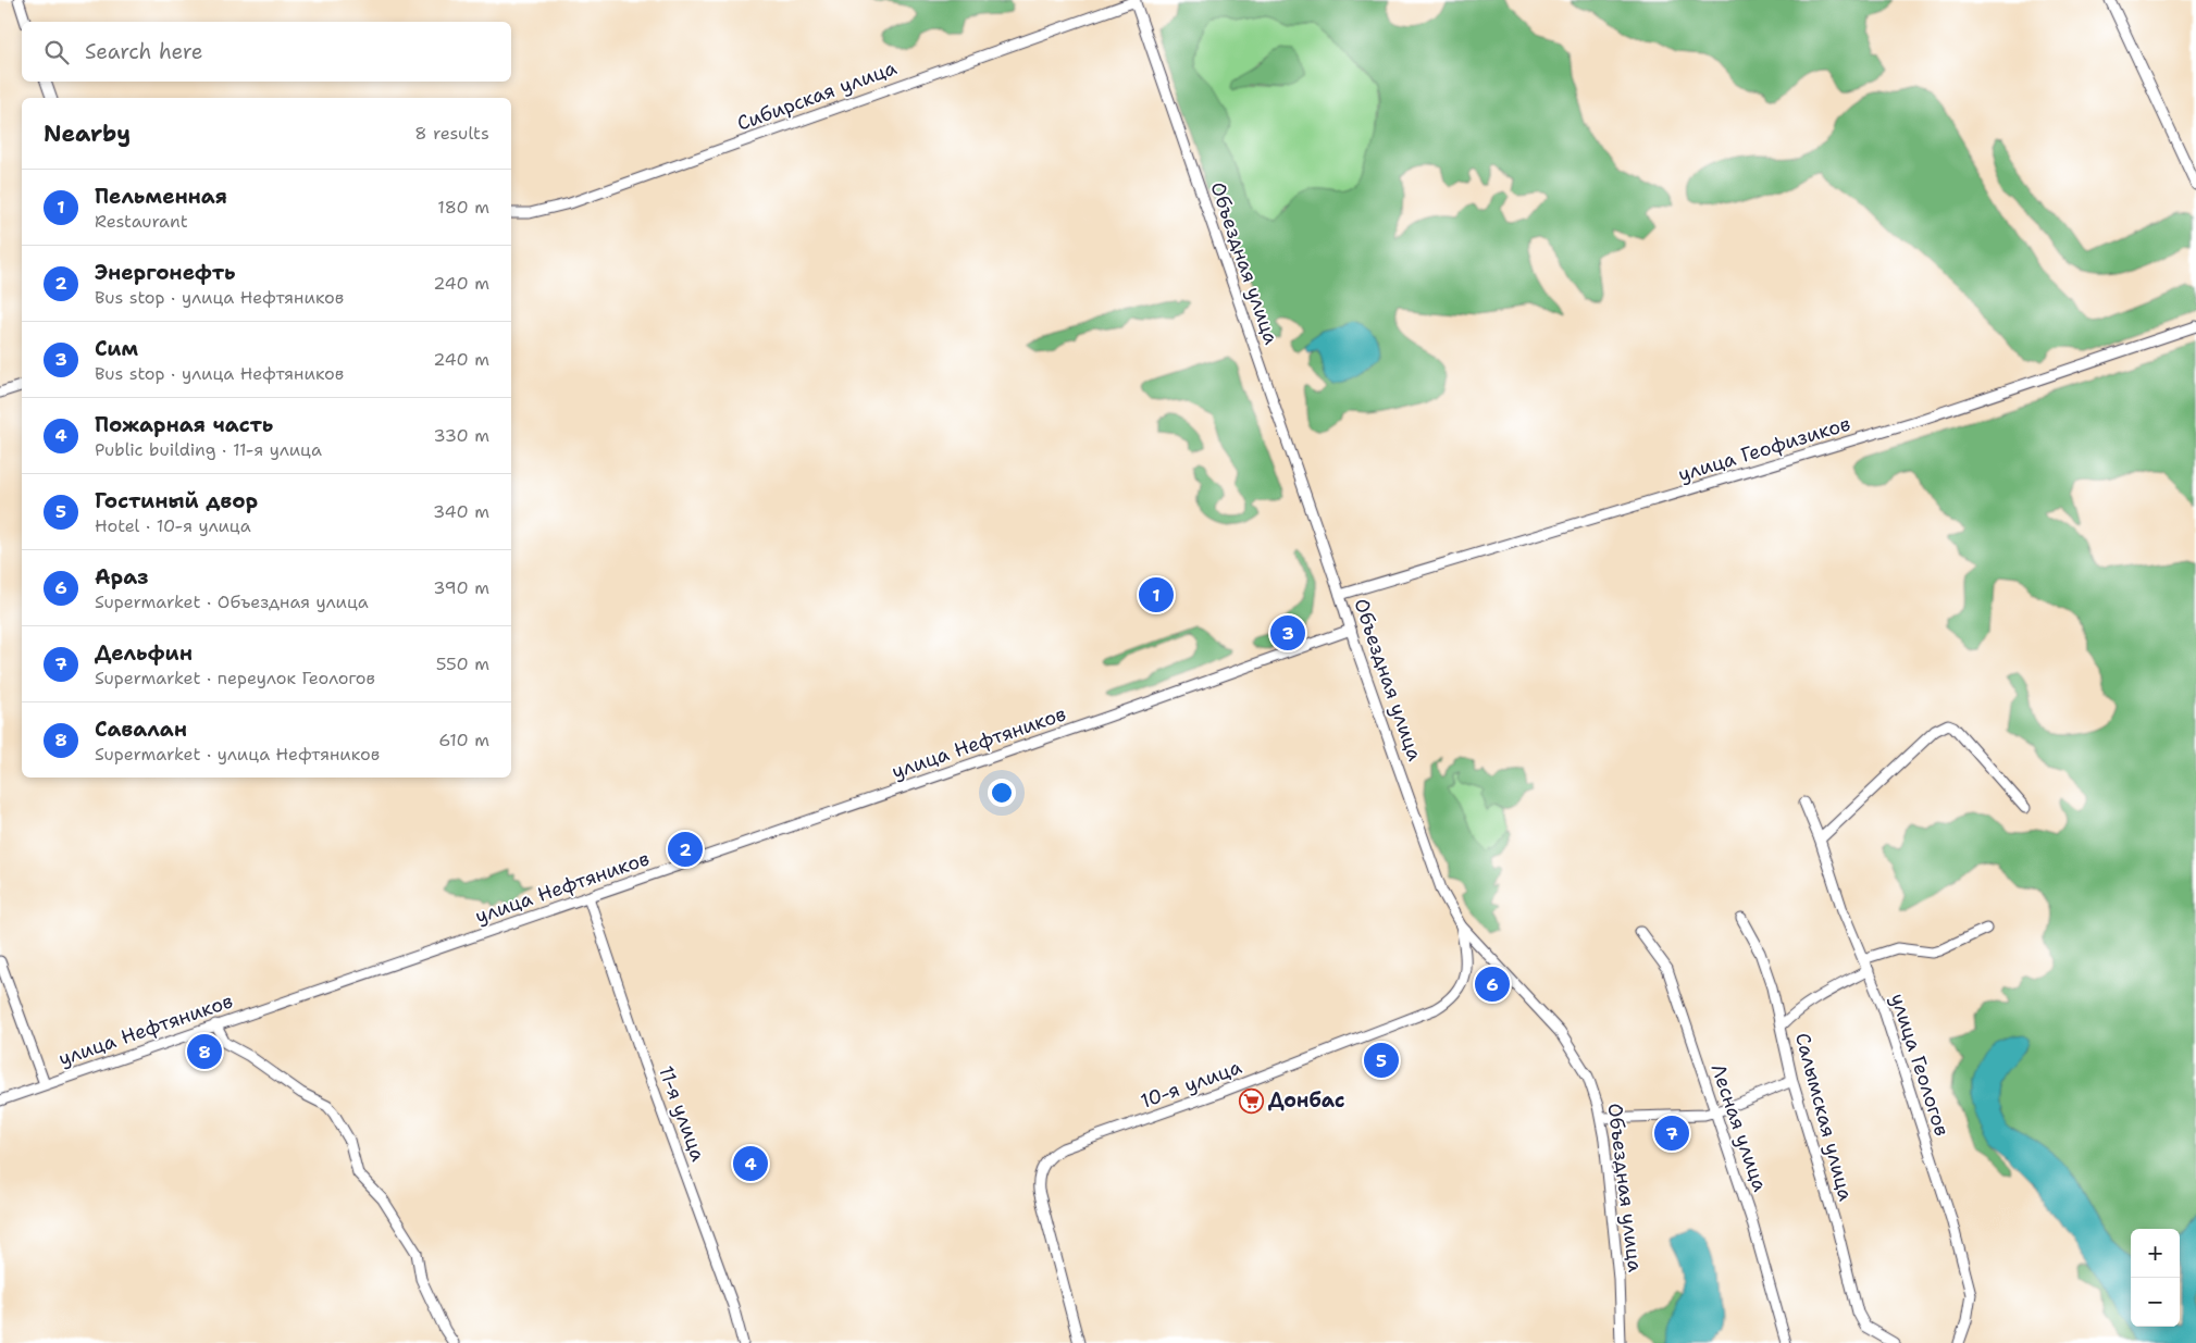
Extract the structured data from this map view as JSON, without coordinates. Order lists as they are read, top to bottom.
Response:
{
  "streets": {
    "street": [
      "Сибирская улица",
      "Объездная улица",
      "улица Геофизиков",
      "улица Нефтяников",
      "улица Геологов",
      "10-я улица",
      "11-я улица",
      "Салымская улица",
      "Лесная улица"
    ]
  },
  "crossings": [
    ["Сибирская улица", "Объездная улица"],
    ["Объездная улица", "улица Геофизиков"],
    ["Объездная улица", "улица Нефтяников"],
    ["Объездная улица", "10-я улица"],
    ["улица Нефтяников", "11-я улица"]
  ],
  "places": {
    "supermarket": ["Донбас"]
  },
  "page": {
    "search": "Search here",
    "heading": ["Nearby", "8 results"],
    "list": [
      {
        "mark": "1",
        "name": "Пельменная",
        "note": "Restaurant",
        "value": "180 m"
      },
      {
        "mark": "2",
        "name": "Энергонефть",
        "note": "Bus stop · улица Нефтяников",
        "value": "240 m"
      },
      {
        "mark": "3",
        "name": "Сим",
        "note": "Bus stop · улица Нефтяников",
        "value": "240 m"
      },
      {
        "mark": "4",
        "name": "Пожарная часть",
        "note": "Public building · 11-я улица",
        "value": "330 m"
      },
      {
        "mark": "5",
        "name": "Гостиный двор",
        "note": "Hotel · 10-я улица",
        "value": "340 m"
      },
      {
        "mark": "6",
        "name": "Араз",
        "note": "Supermarket · Объездная улица",
        "value": "390 m"
      },
      {
        "mark": "7",
        "name": "Дельфин",
        "note": "Supermarket · переулок Геологов",
        "value": "550 m"
      },
      {
        "mark": "8",
        "name": "Савалан",
        "note": "Supermarket · улица Нефтяников",
        "value": "610 m"
      }
    ],
    "pins": [
      "1",
      "3",
      "2",
      "6",
      "8",
      "5",
      "7",
      "4"
    ],
    "map_buttons": ["+", "−"]
  }
}
